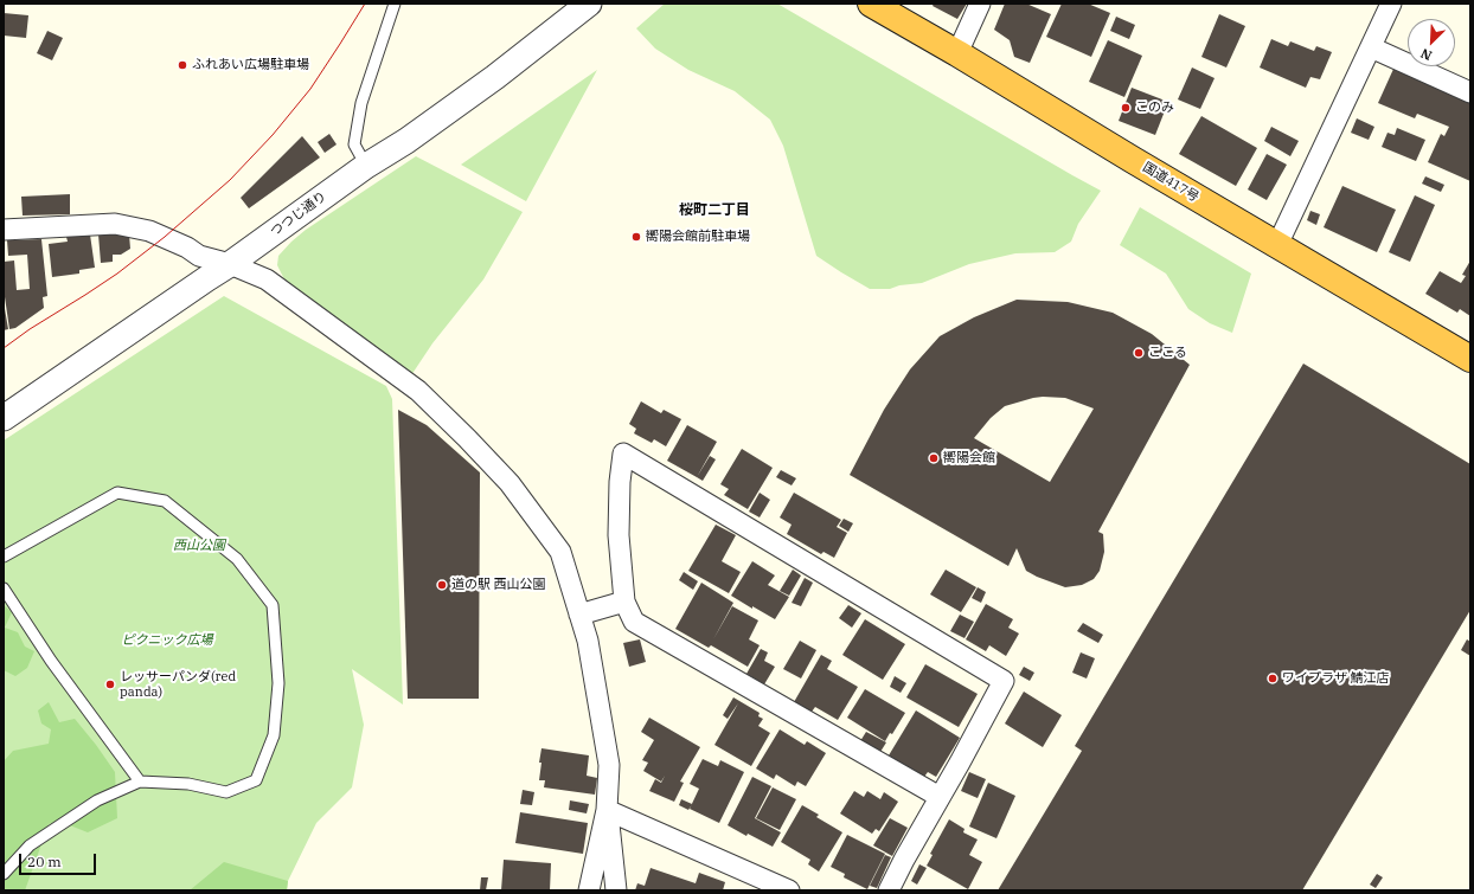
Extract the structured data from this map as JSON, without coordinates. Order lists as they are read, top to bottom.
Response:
{
  "streets": {
    "highway": ["国道417号"],
    "street": ["つつじ通り"]
  },
  "districts": ["桜町二丁目"],
  "parks": ["西山公園", "ピクニック広場"],
  "places": [
    "ふれあい広場駐車場",
    "このみ",
    "嚮陽会館前駐車場",
    "ここる",
    "嚮陽会館",
    "道の駅 西山公園",
    "ワイプラザ 鯖江店",
    "レッサーパンダ(red panda)"
  ],
  "scale_bar": "20 m",
  "north": "bottom left"
}
